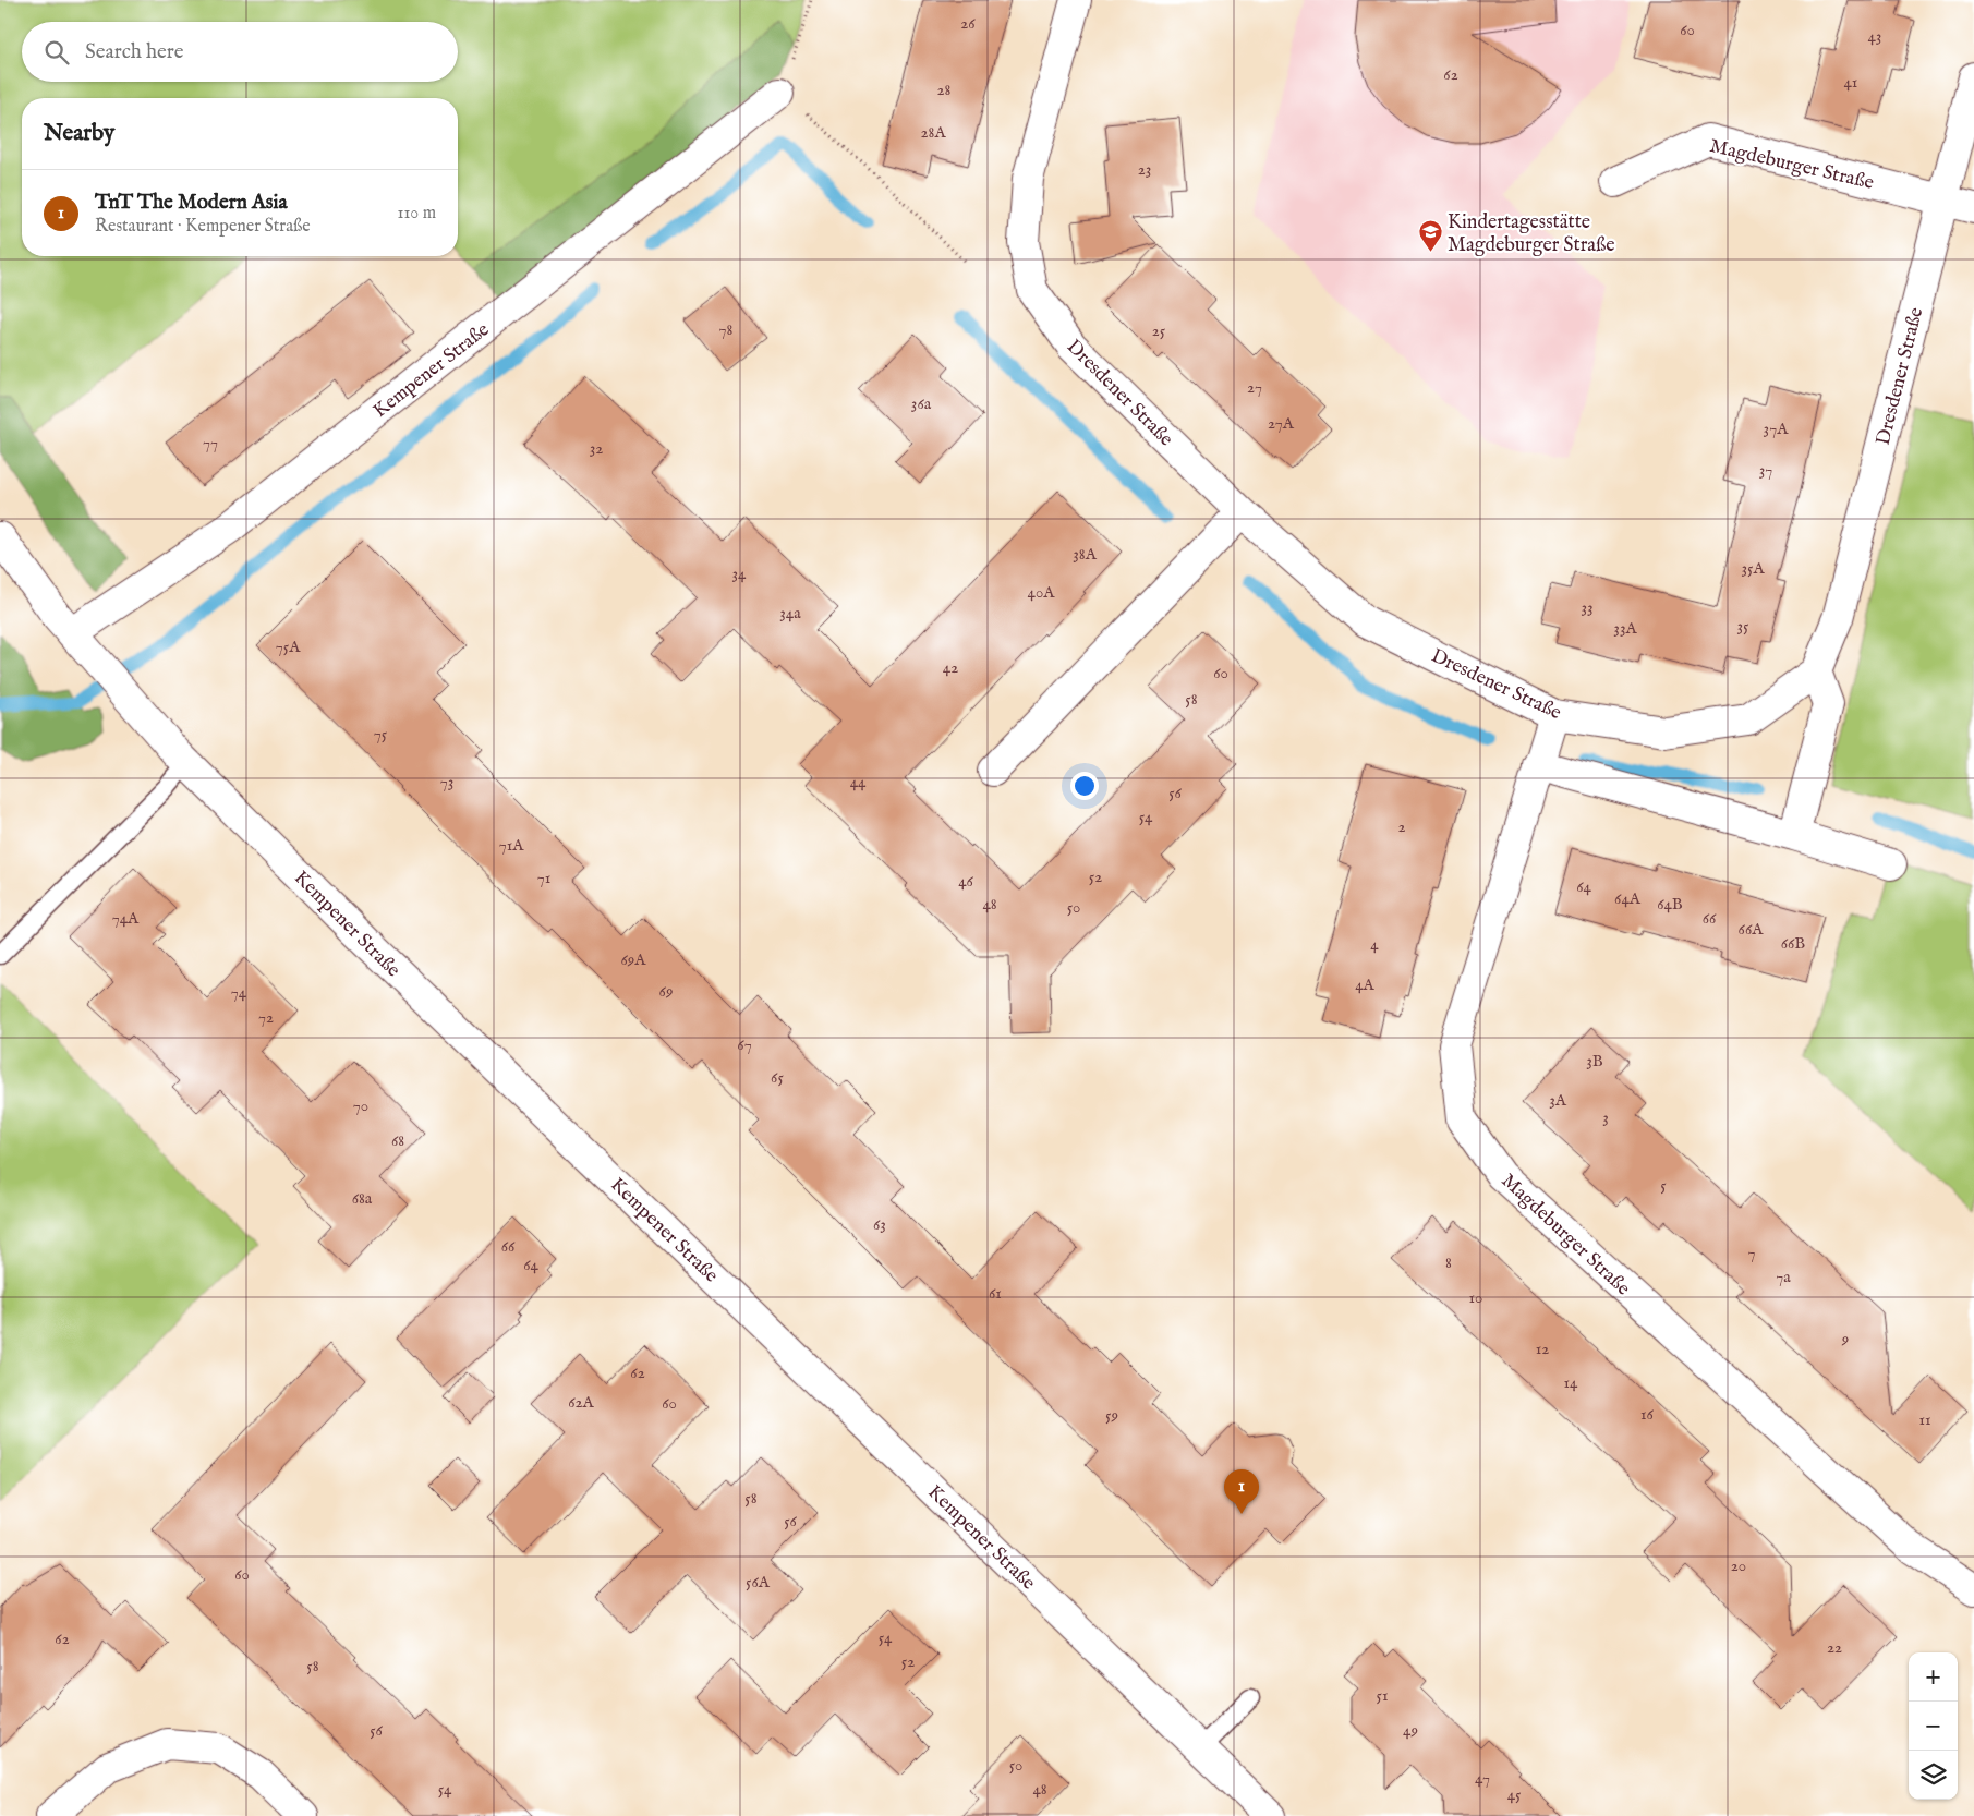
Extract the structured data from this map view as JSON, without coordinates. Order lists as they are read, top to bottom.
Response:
{
  "streets": {
    "street": ["Magdeburger Straße", "Kempener Straße", "Dresdener Straße"]
  },
  "crossings": [
    ["Magdeburger Straße", "Dresdener Straße"]
  ],
  "places": {
    "school or university": ["Kindertagesstätte Magdeburger Straße"]
  },
  "house_numbers": [
    "26",
    "60",
    "43",
    "62",
    "41",
    "28",
    "28A",
    "23",
    "78",
    "25",
    "27",
    "36a",
    "27A",
    "37A",
    "77",
    "32",
    "37",
    "38A",
    "35A",
    "34",
    "40A",
    "33",
    "34a",
    "35",
    "33A",
    "75A",
    "42",
    "60",
    "58",
    "75",
    "73",
    "44",
    "56",
    "54",
    "2",
    "71A",
    "52",
    "71",
    "46",
    "64",
    "64A",
    "48",
    "64B",
    "50",
    "74A",
    "66",
    "66A",
    "66B",
    "4",
    "69A",
    "4A",
    "69",
    "74",
    "72",
    "67",
    "3B",
    "65",
    "3A",
    "70",
    "3",
    "68",
    "5",
    "68a",
    "63",
    "66",
    "7",
    "8",
    "64",
    "7a",
    "61",
    "10",
    "9",
    "12",
    "62",
    "14",
    "62A",
    "60",
    "16",
    "59",
    "11",
    "58",
    "56",
    "20",
    "60",
    "56A",
    "54",
    "62",
    "22",
    "52",
    "58",
    "51",
    "56",
    "49",
    "50",
    "47",
    "54",
    "48",
    "45"
  ],
  "page": {
    "search": "Search here",
    "heading": "Nearby",
    "list": [
      {
        "mark": "1",
        "name": "TnT The Modern Asia",
        "note": "Restaurant · Kempener Straße",
        "value": "110 m"
      }
    ],
    "pins": "1",
    "map_buttons": ["+", "−"]
  }
}
